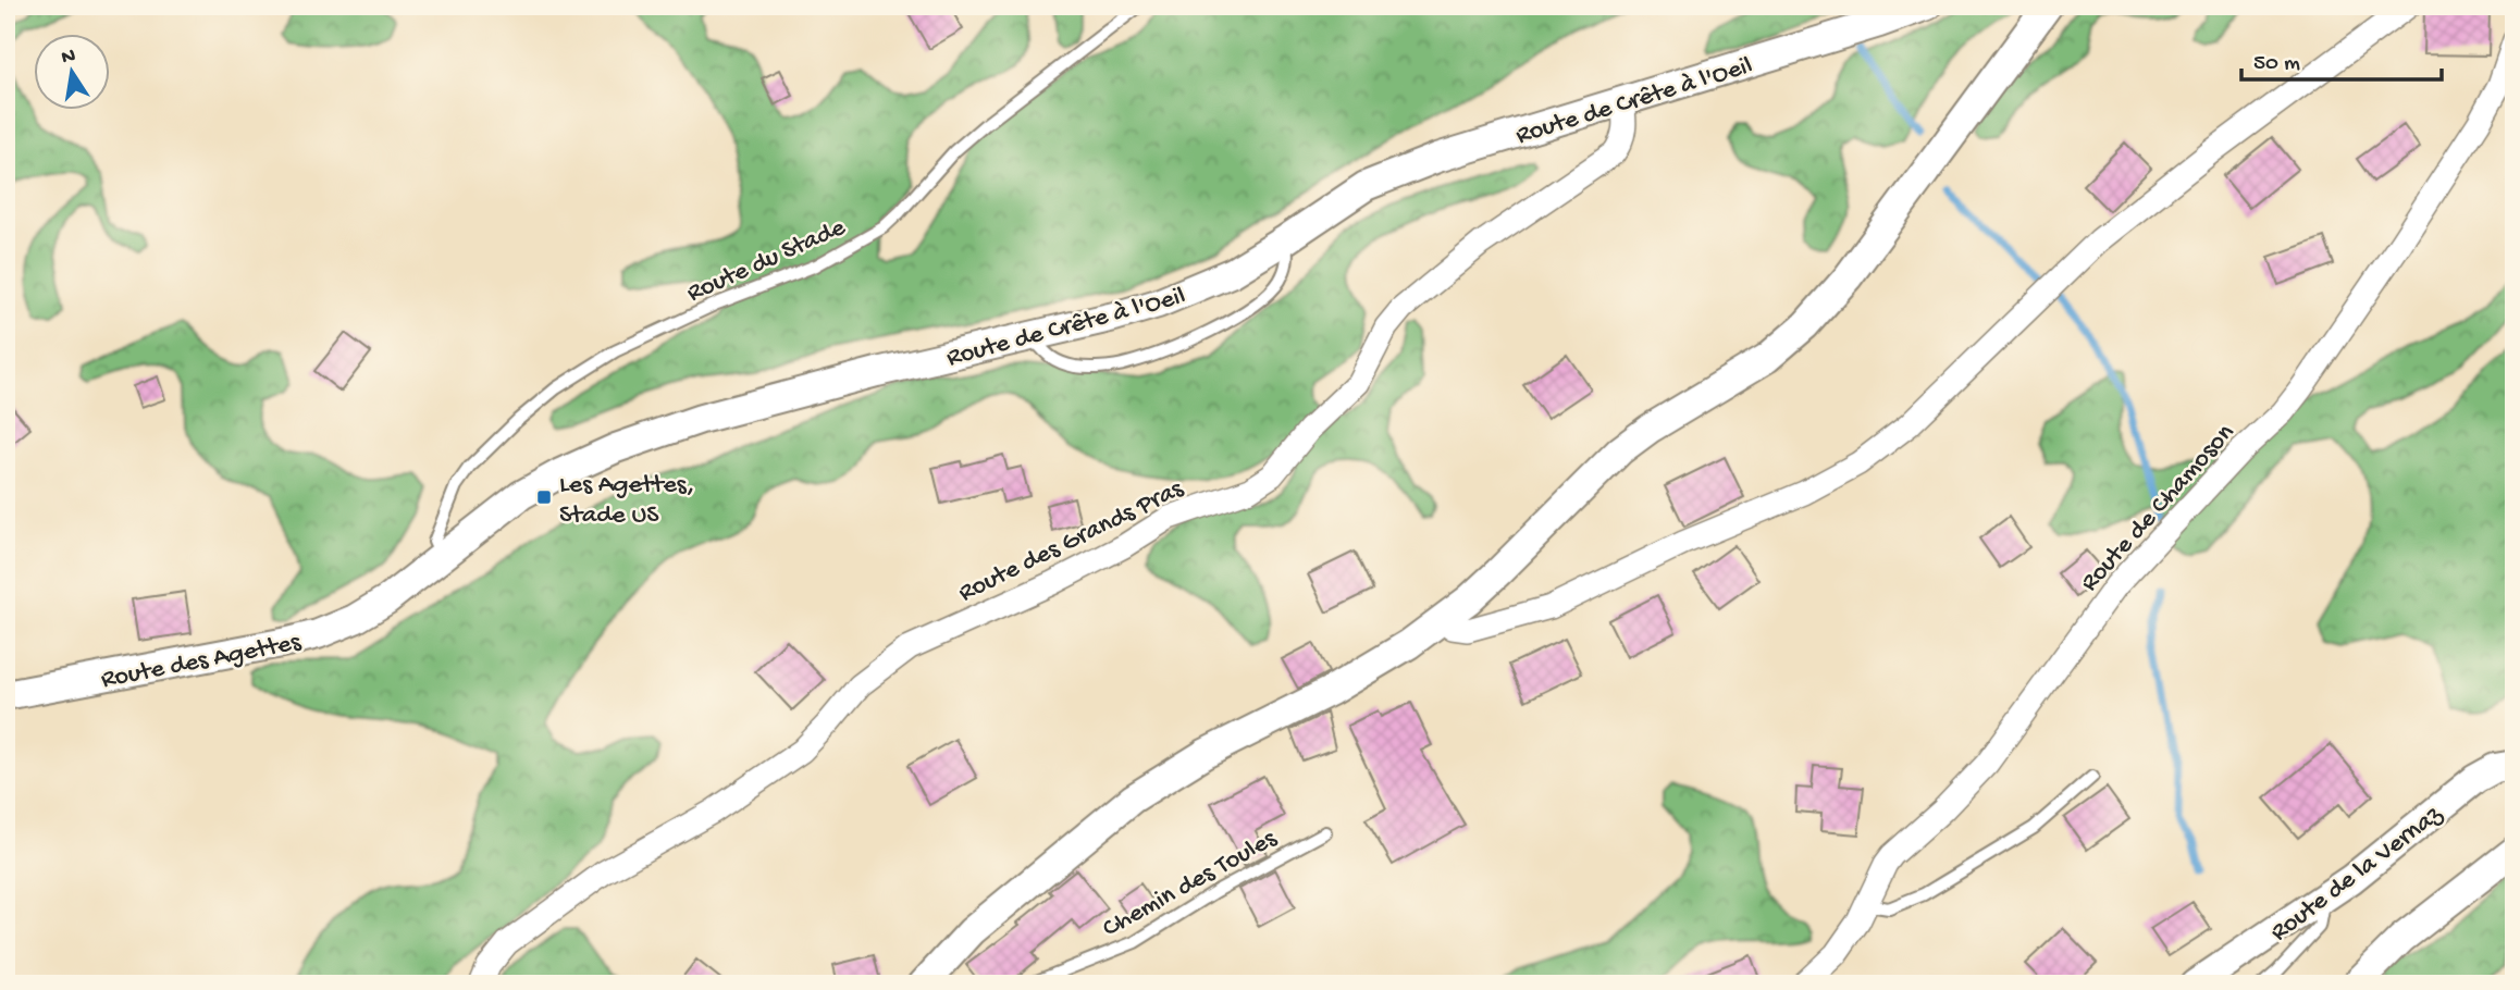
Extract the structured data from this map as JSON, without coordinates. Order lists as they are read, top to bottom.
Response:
{
  "streets": {
    "street": [
      "Route de Crête à l'Oeil",
      "Route de Chamoson",
      "Route des Grands Pras",
      "Route des Agettes",
      "Route de la Vernaz"
    ],
    "lane": ["Route du Stade", "Chemin des Toules"]
  },
  "crossings": [
    ["Route de Crête à l'Oeil", "Route du Stade"],
    ["Route de Crête à l'Oeil", "Route des Grands Pras"],
    ["Route de Crête à l'Oeil", "Route des Agettes"]
  ],
  "places": {
    "transit": ["Les Agettes, Stade US"]
  },
  "scale_bar": "50 m",
  "north": "top"
}
